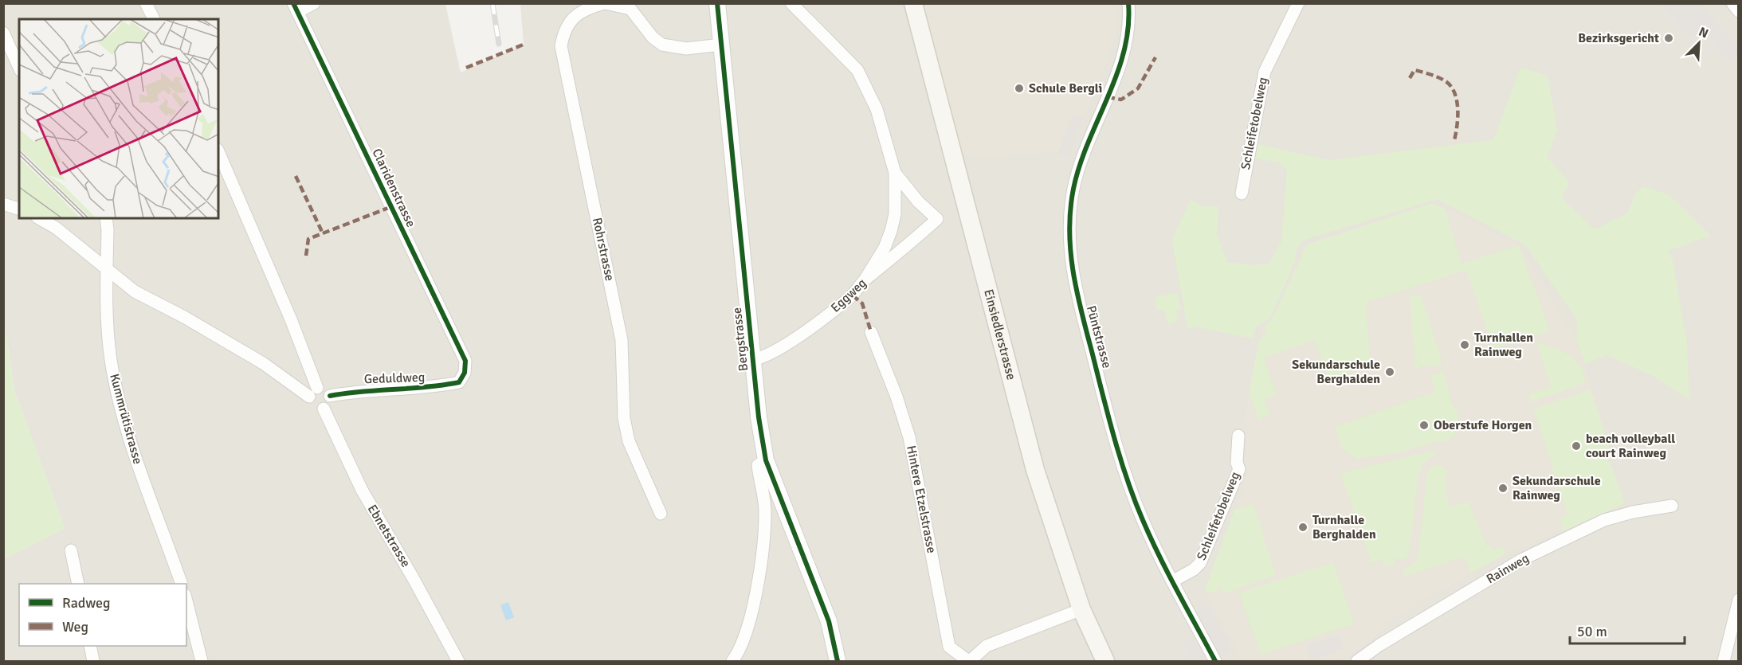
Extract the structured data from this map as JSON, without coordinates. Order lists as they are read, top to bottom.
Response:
{
  "streets": {
    "main road": ["Einsiedlerstrasse"],
    "street": [
      "Schleifetobelweg",
      "Claridenstrasse",
      "Rohrstrasse",
      "Eggweg",
      "Püntstrasse",
      "Bergstrasse",
      "Geduldweg",
      "Kummrütistrasse",
      "Hintere Etzelstrasse",
      "Ebnetstrasse",
      "Rainweg"
    ]
  },
  "crossings": [
    ["Schleifetobelweg", "Püntstrasse"],
    ["Claridenstrasse", "Geduldweg"],
    ["Rohrstrasse", "Bergstrasse"],
    ["Eggweg", "Bergstrasse"],
    ["Geduldweg", "Ebnetstrasse"]
  ],
  "places": [
    "Bezirksgericht",
    "Schule Bergli",
    "Turnhallen Rainweg",
    "Sekundarschule Berghalden",
    "Oberstufe Horgen",
    "beach volleyball court Rainweg",
    "Sekundarschule Rainweg",
    "Turnhalle Berghalden"
  ],
  "legend": ["Radweg", "Weg"],
  "scale_bar": "50 m",
  "north": "top right"
}
